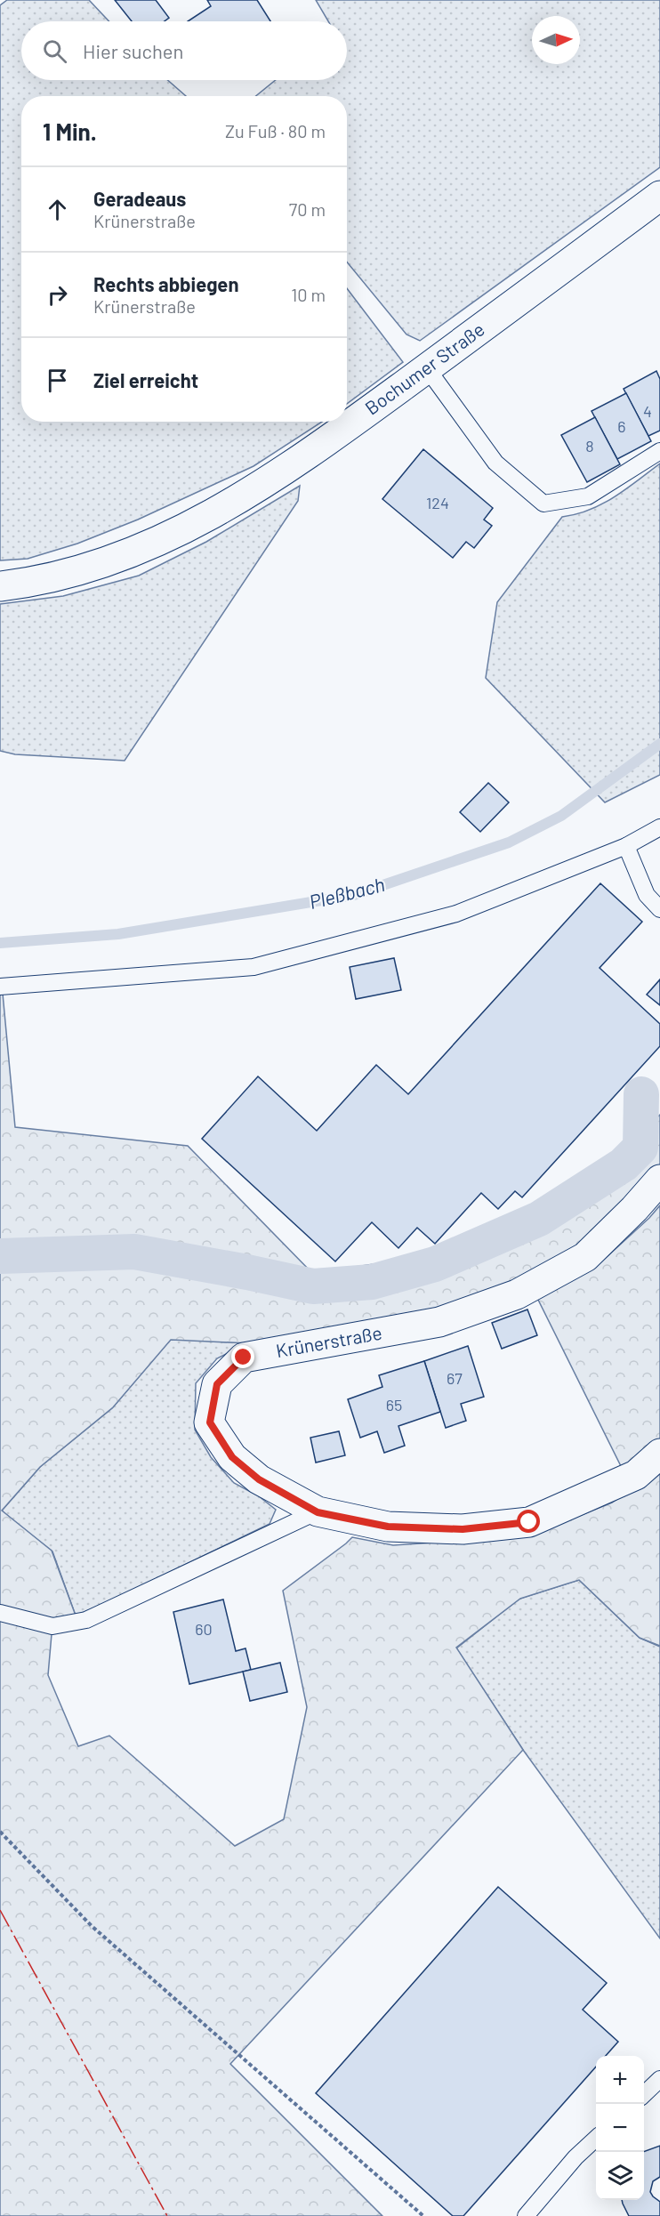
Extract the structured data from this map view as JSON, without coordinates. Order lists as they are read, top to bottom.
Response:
{
  "streets": {
    "street": ["Bochumer Straße", "Krünerstraße"]
  },
  "water": ["Pleßbach"],
  "house_numbers": [
    "4",
    "6",
    "8",
    "124",
    "67",
    "65",
    "60"
  ],
  "north": "right",
  "page": {
    "search": "Hier suchen",
    "heading": ["1 Min.", "Zu Fuß · 80 m"],
    "list": [
      ["Geradeaus", "Krünerstraße", "70 m"],
      ["Rechts abbiegen", "Krünerstraße", "10 m"],
      "Ziel erreicht"
    ],
    "map_buttons": ["+", "−"]
  }
}
